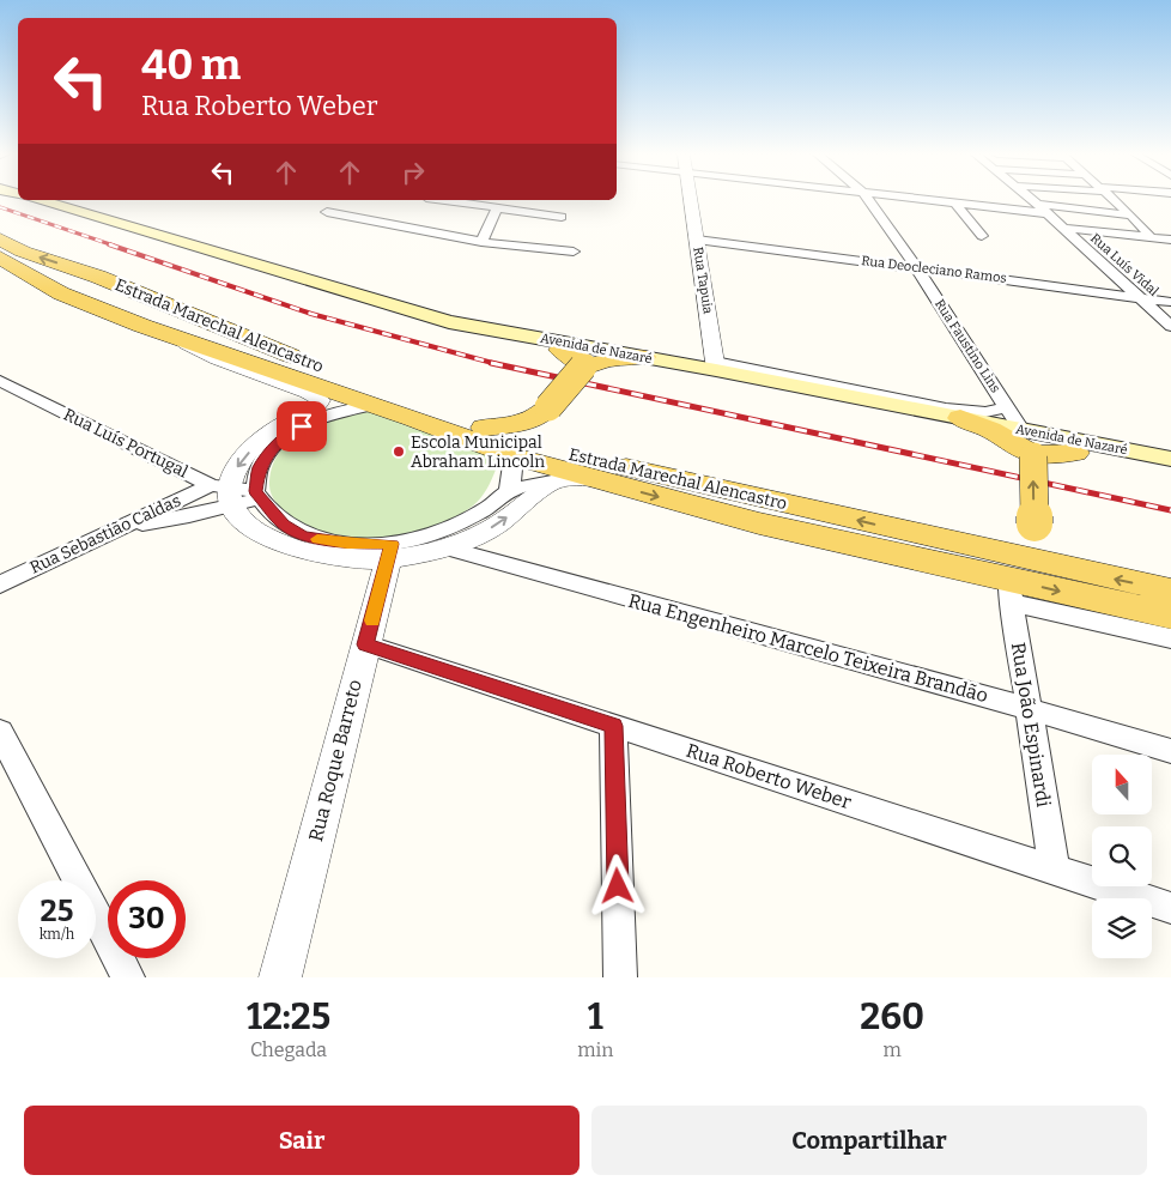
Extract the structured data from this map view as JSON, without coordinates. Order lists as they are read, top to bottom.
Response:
{
  "streets": {
    "main road": ["Estrada Marechal Alencastro", "Avenida de Nazaré"],
    "street": [
      "Rua Luís Vidal",
      "Rua Deocleciano Ramos",
      "Rua Tapuia",
      "Rua Faustino Lins",
      "Rua Luís Portugal",
      "Rua Sebastião Caldas",
      "Rua Engenheiro Marcelo Teixeira Brandão",
      "Rua João Espinardi",
      "Rua Roque Barreto",
      "Rua Roberto Weber"
    ]
  },
  "crossings": [
    ["Rua Luís Vidal", "Rua Deocleciano Ramos"],
    ["Rua Deocleciano Ramos", "Rua Tapuia"],
    ["Rua Deocleciano Ramos", "Rua Faustino Lins"],
    ["Rua Tapuia", "Avenida de Nazaré"],
    ["Estrada Marechal Alencastro", "Rua Luís Portugal"],
    ["Estrada Marechal Alencastro", "Rua Sebastião Caldas"],
    ["Estrada Marechal Alencastro", "Rua João Espinardi"],
    ["Rua Faustino Lins", "Avenida de Nazaré"],
    ["Rua Luís Portugal", "Rua Sebastião Caldas"],
    ["Rua Engenheiro Marcelo Teixeira Brandão", "Rua João Espinardi"],
    ["Rua João Espinardi", "Rua Roberto Weber"],
    ["Rua Roque Barreto", "Rua Roberto Weber"]
  ],
  "places": ["Escola Municipal Abraham Lincoln"],
  "north": "top",
  "page": {
    "turn": ["40 m", "Rua Roberto Weber"],
    "speed": "25 km/h",
    "limit": "30",
    "eta": [
      "12:25",
      "Chegada",
      "1",
      "min",
      "260",
      "m"
    ],
    "buttons": ["Sair", "Compartilhar"]
  }
}
